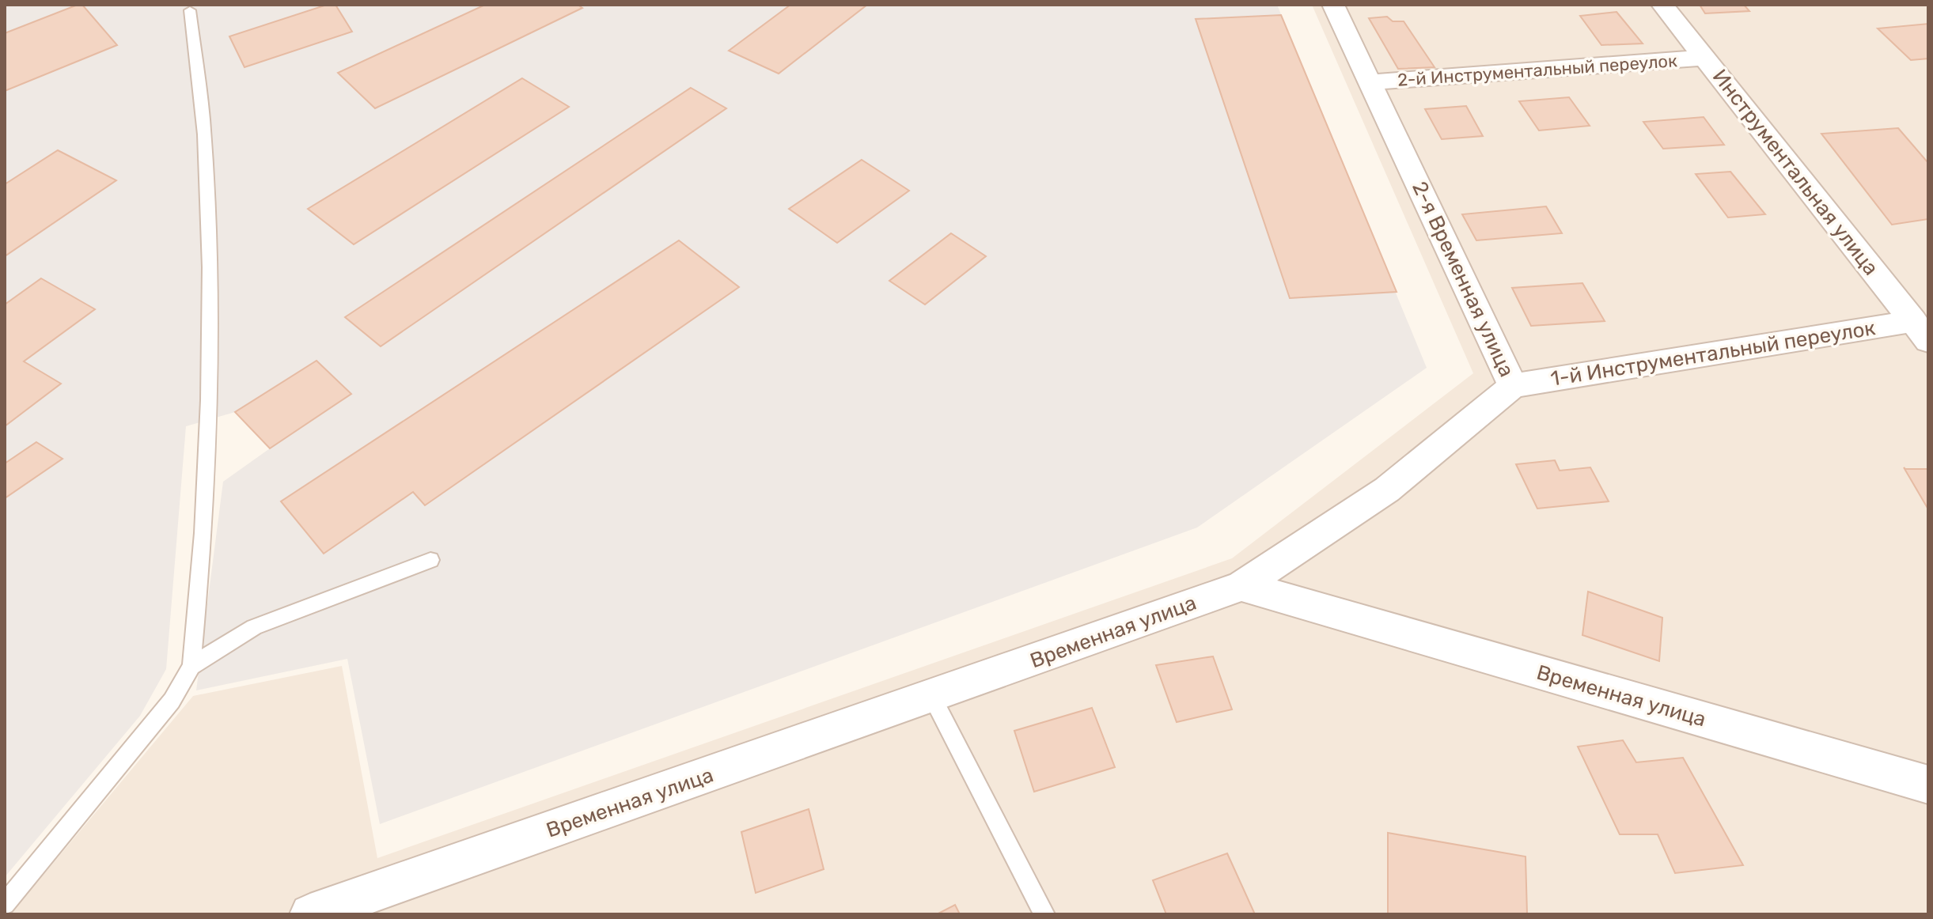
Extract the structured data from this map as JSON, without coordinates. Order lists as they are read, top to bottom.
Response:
{
  "streets": {
    "street": [
      "2-й Инструментальный переулок",
      "Инструментальная улица",
      "2-я Временная улица",
      "1-й Инструментальный переулок",
      "Временная улица"
    ]
  },
  "crossings": [
    ["2-й Инструментальный переулок", "Инструментальная улица"],
    ["2-й Инструментальный переулок", "2-я Временная улица"],
    ["Инструментальная улица", "1-й Инструментальный переулок"],
    ["2-я Временная улица", "1-й Инструментальный переулок"],
    ["2-я Временная улица", "Временная улица"]
  ]
}
